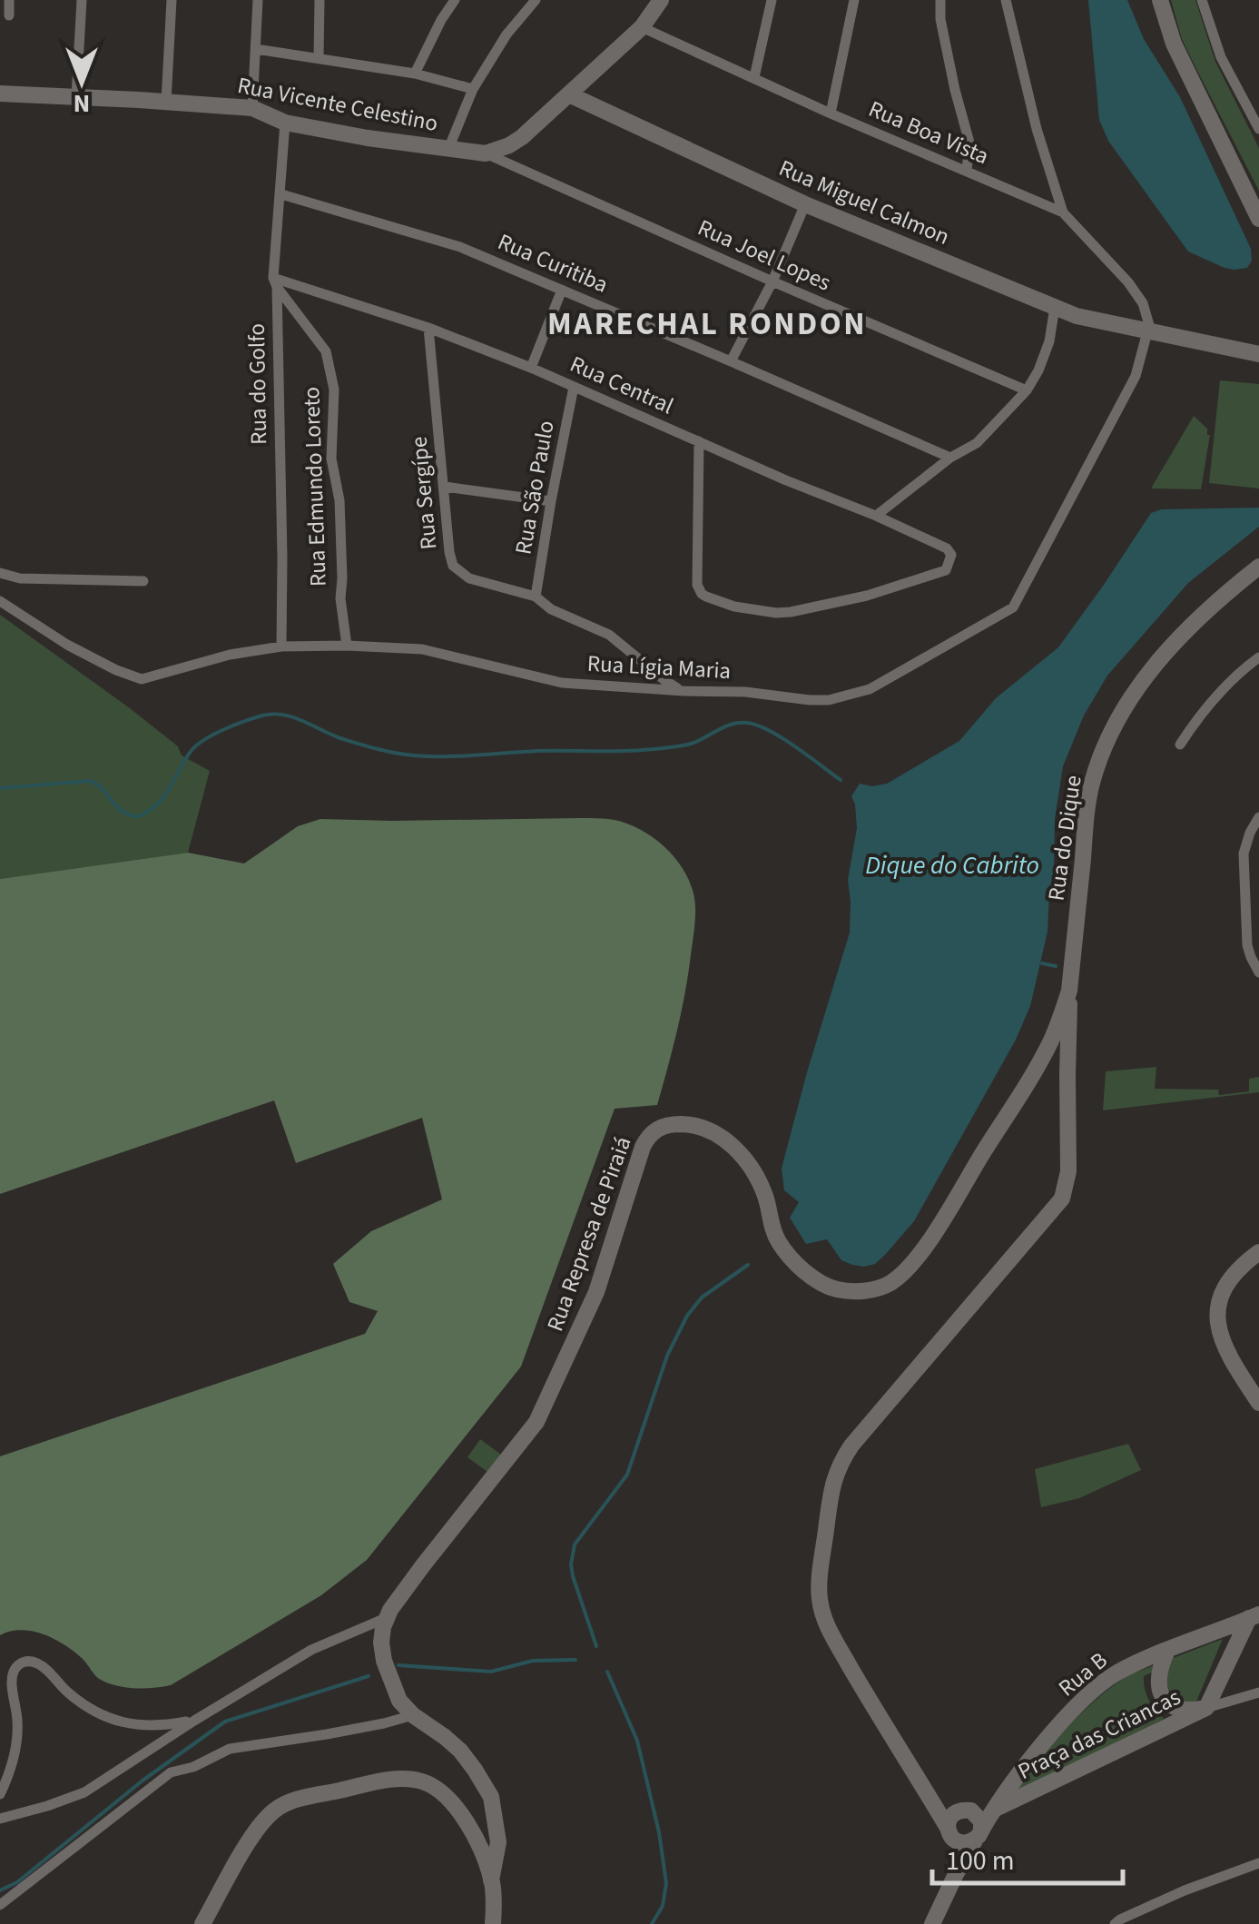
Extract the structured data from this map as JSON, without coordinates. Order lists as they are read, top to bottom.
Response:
{
  "streets": {
    "street": [
      "Rua Vicente Celestino",
      "Rua Boa Vista",
      "Rua Miguel Calmon",
      "Rua Joel Lopes",
      "Rua Curitiba",
      "Rua do Golfo",
      "Rua Central",
      "Rua Edmundo Loreto",
      "Rua São Paulo",
      "Rua Sergípe",
      "Rua Lígia Maria",
      "Rua do Dique",
      "Rua Represa de Piraiá",
      "Rua B",
      "Praça das Criancas"
    ]
  },
  "crossings": [
    ["Rua Vicente Celestino", "Rua Joel Lopes"],
    ["Rua Vicente Celestino", "Rua do Golfo"],
    ["Rua Boa Vista", "Rua Miguel Calmon"],
    ["Rua Boa Vista", "Rua Lígia Maria"],
    ["Rua Miguel Calmon", "Rua Lígia Maria"],
    ["Rua Curitiba", "Rua do Golfo"],
    ["Rua do Golfo", "Rua Central"],
    ["Rua do Golfo", "Rua Edmundo Loreto"],
    ["Rua do Golfo", "Rua Lígia Maria"],
    ["Rua Central", "Rua Edmundo Loreto"],
    ["Rua Central", "Rua São Paulo"],
    ["Rua Central", "Rua Sergípe"],
    ["Rua Edmundo Loreto", "Rua Lígia Maria"],
    ["Rua São Paulo", "Rua Sergípe"],
    ["Rua Sergípe", "Rua Lígia Maria"],
    ["Rua do Dique", "Rua Represa de Piraiá"],
    ["Rua B", "Praça das Criancas"]
  ],
  "districts": ["MARECHAL RONDON"],
  "water": ["Dique do Cabrito"],
  "scale_bar": "100 m",
  "north": "bottom"
}
